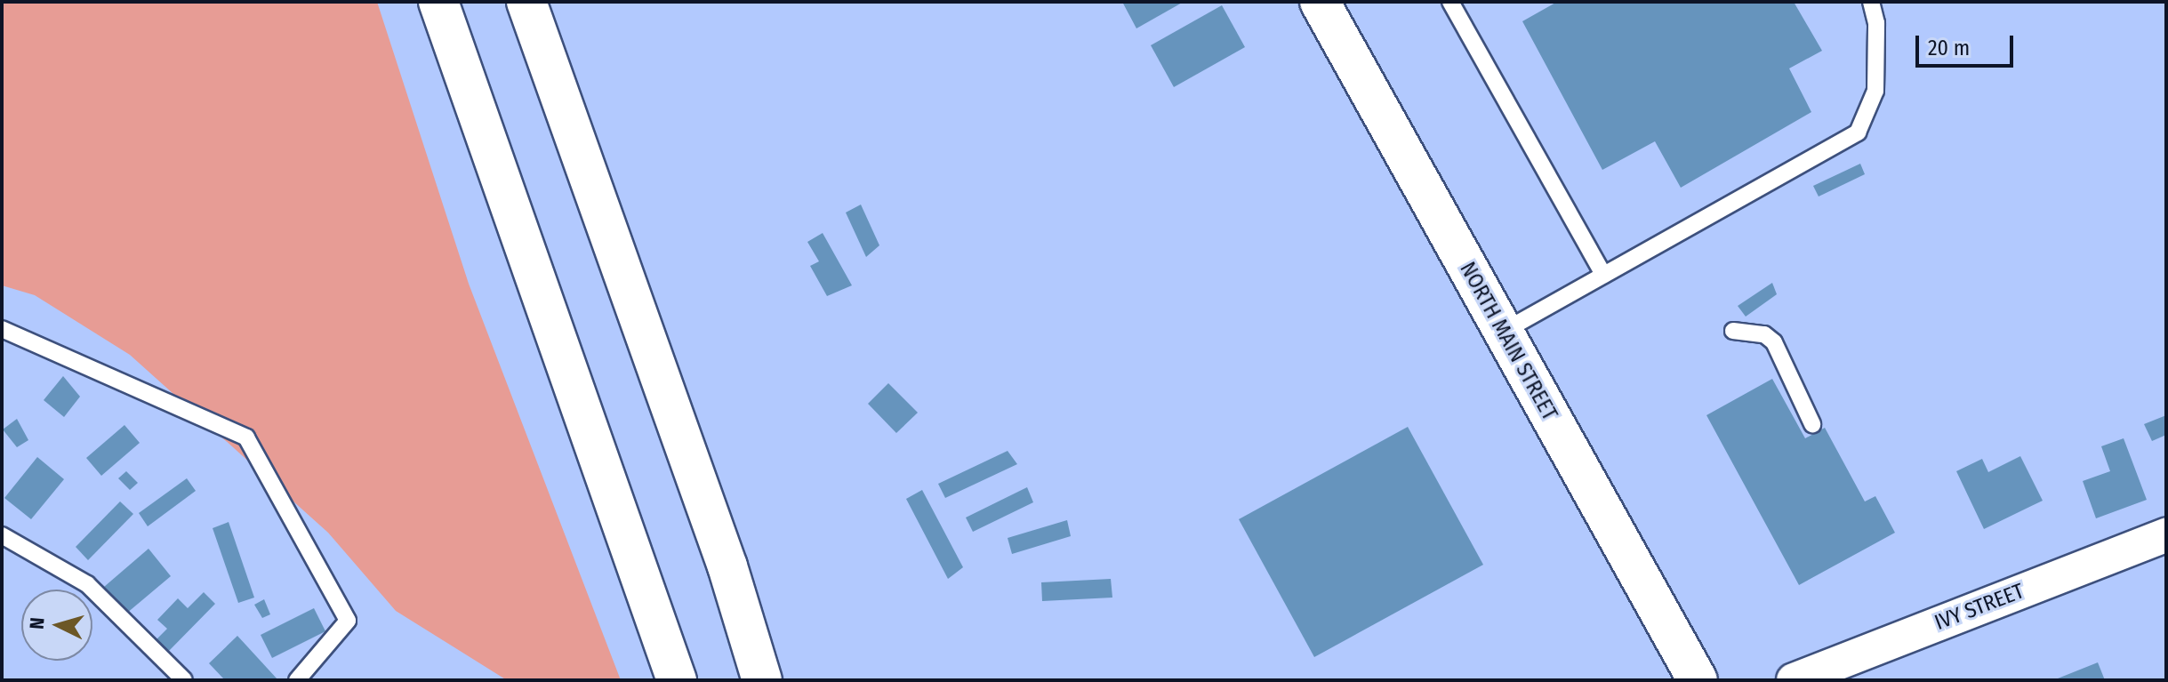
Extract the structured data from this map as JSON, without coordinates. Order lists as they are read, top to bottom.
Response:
{
  "streets": {
    "main road": ["NORTH MAIN STREET"],
    "street": ["IVY STREET"]
  },
  "scale_bar": "20 m",
  "north": "left"
}
